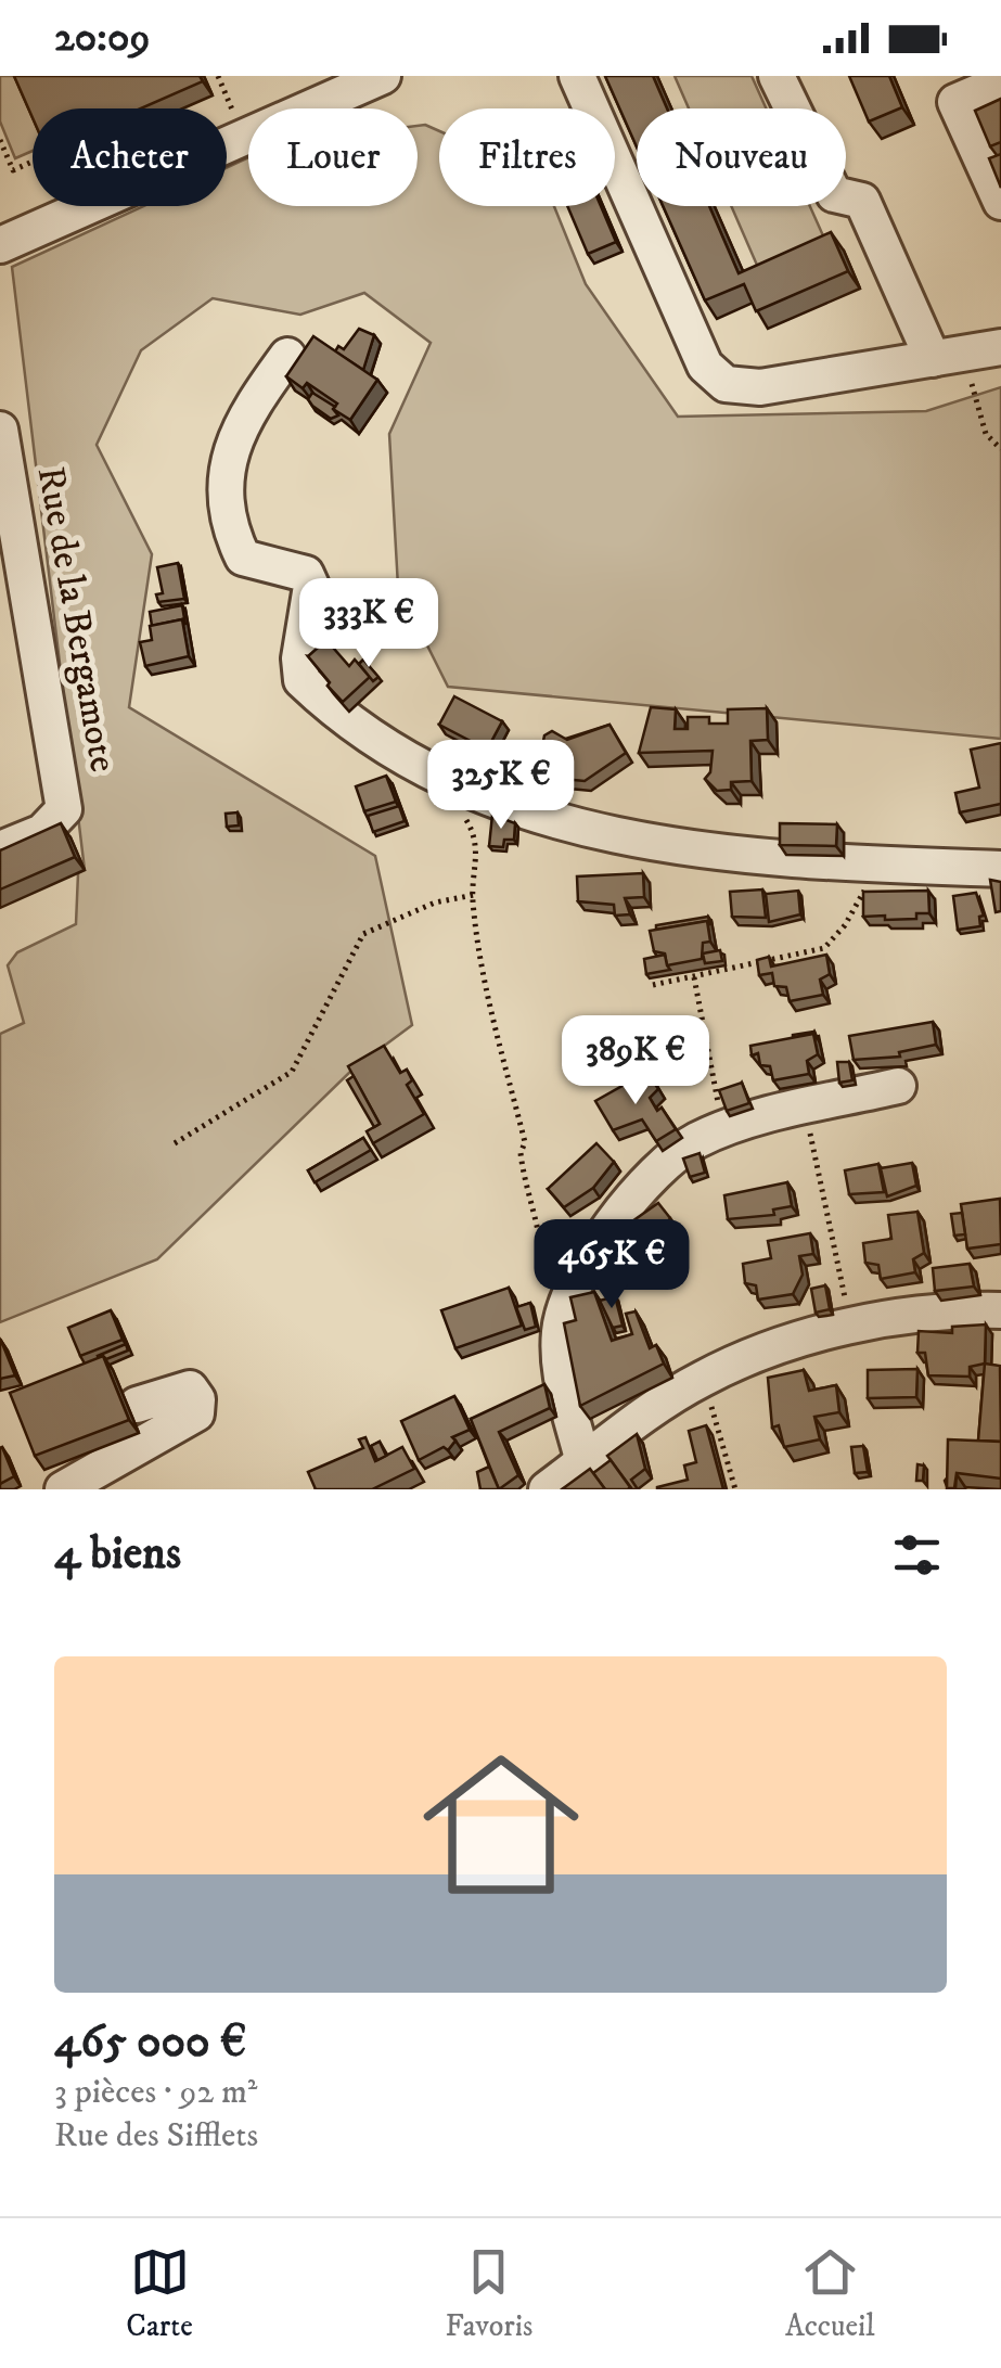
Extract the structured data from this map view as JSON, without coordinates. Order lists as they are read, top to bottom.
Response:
{
  "streets": {
    "street": ["Rue de la Bergamote"]
  },
  "page": {
    "status": "20:09",
    "chip": [
      "Acheter",
      "Louer",
      "Filtres",
      "Nouveau"
    ],
    "price": [
      "333K €",
      "325K €",
      "389K €",
      "465K €"
    ],
    "heading": "4 biens",
    "list": [
      {
        "name": "465 000 €",
        "note": "3 pièces · 92 m² · Rue des Sifflets"
      }
    ],
    "tabs": ["Carte", "Favoris", "Accueil"]
  }
}
